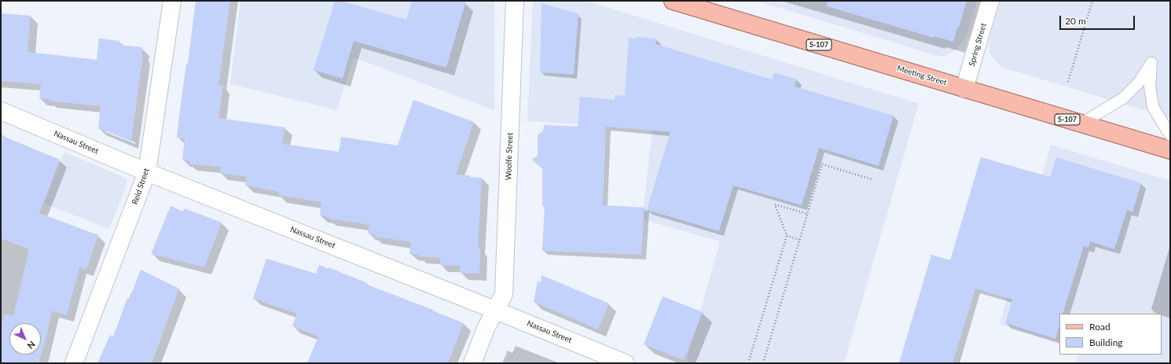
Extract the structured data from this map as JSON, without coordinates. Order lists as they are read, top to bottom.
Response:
{
  "streets": {
    "main road": ["S-107", "Meeting Street"],
    "street": [
      "Spring Street",
      "Nassau Street",
      "Woolfe Street",
      "Reid Street"
    ]
  },
  "crossings": [
    ["Spring Street", "Meeting Street"],
    ["Nassau Street", "Woolfe Street"],
    ["Nassau Street", "Reid Street"]
  ],
  "legend": ["Road", "Building"],
  "scale_bar": "20 m",
  "north": "bottom right"
}
